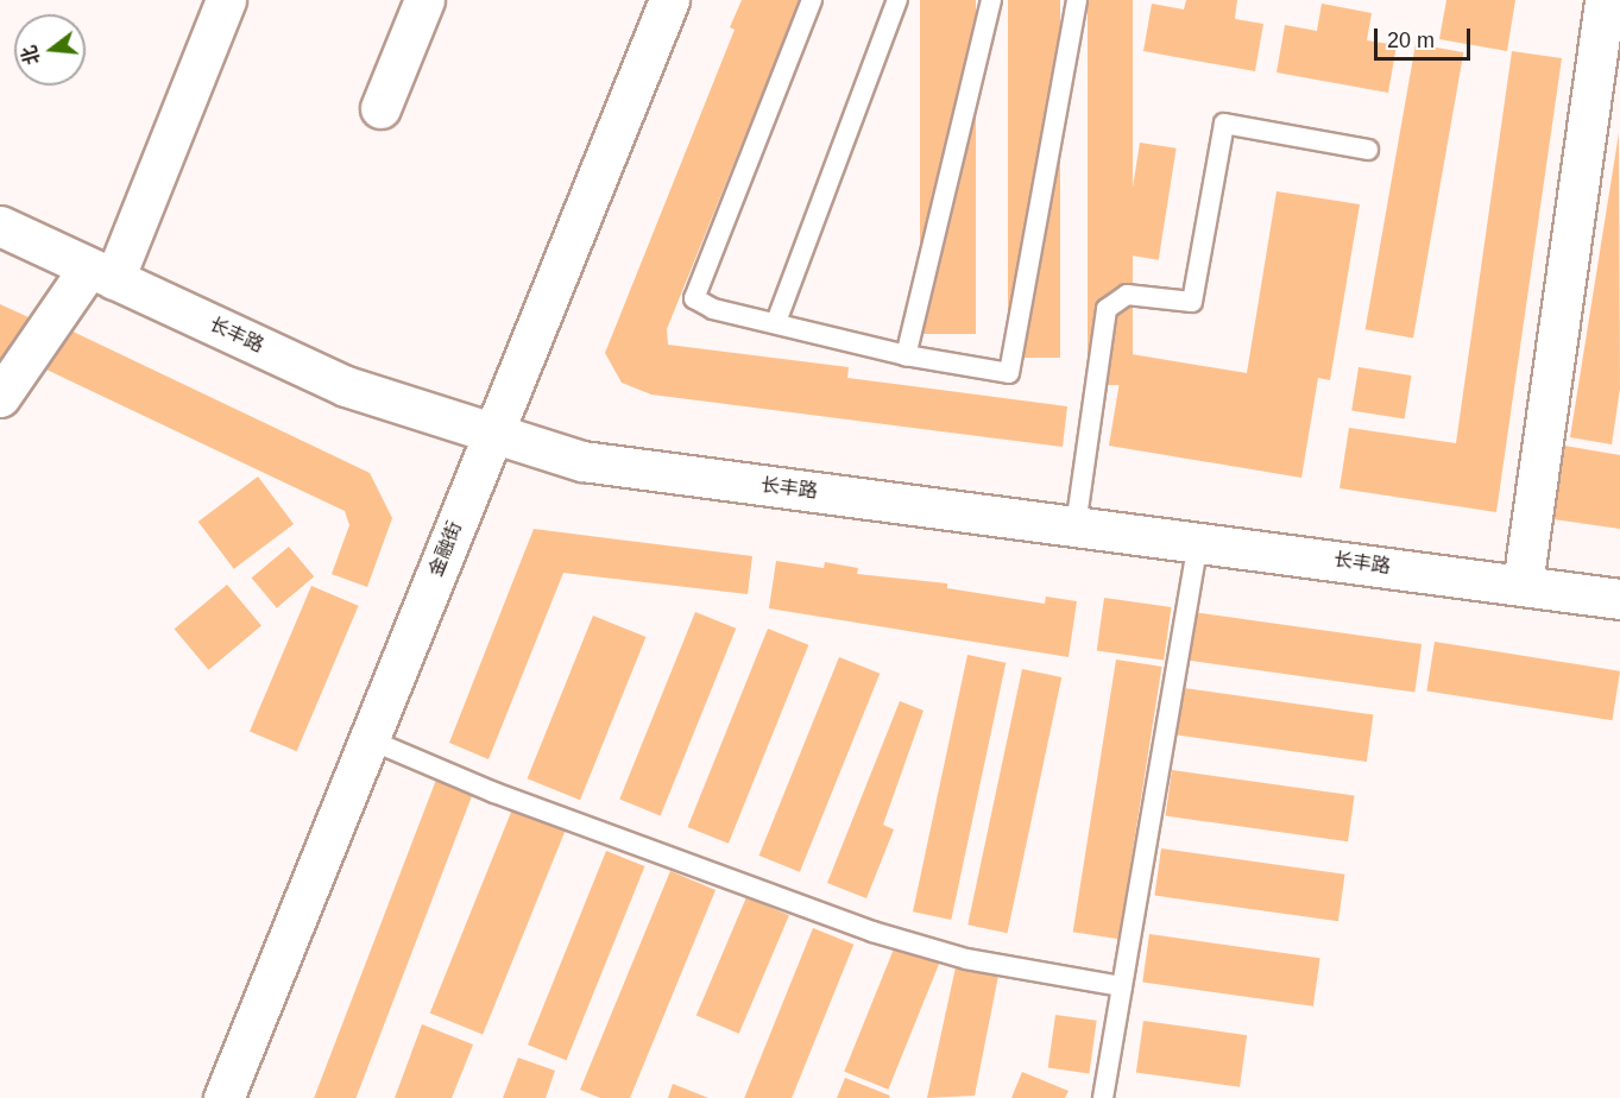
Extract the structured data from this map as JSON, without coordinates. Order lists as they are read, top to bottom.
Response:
{
  "streets": {
    "street": ["长丰路", "金融街"]
  },
  "crossings": [
    ["长丰路", "金融街"]
  ],
  "scale_bar": "20 m",
  "north": "left"
}
